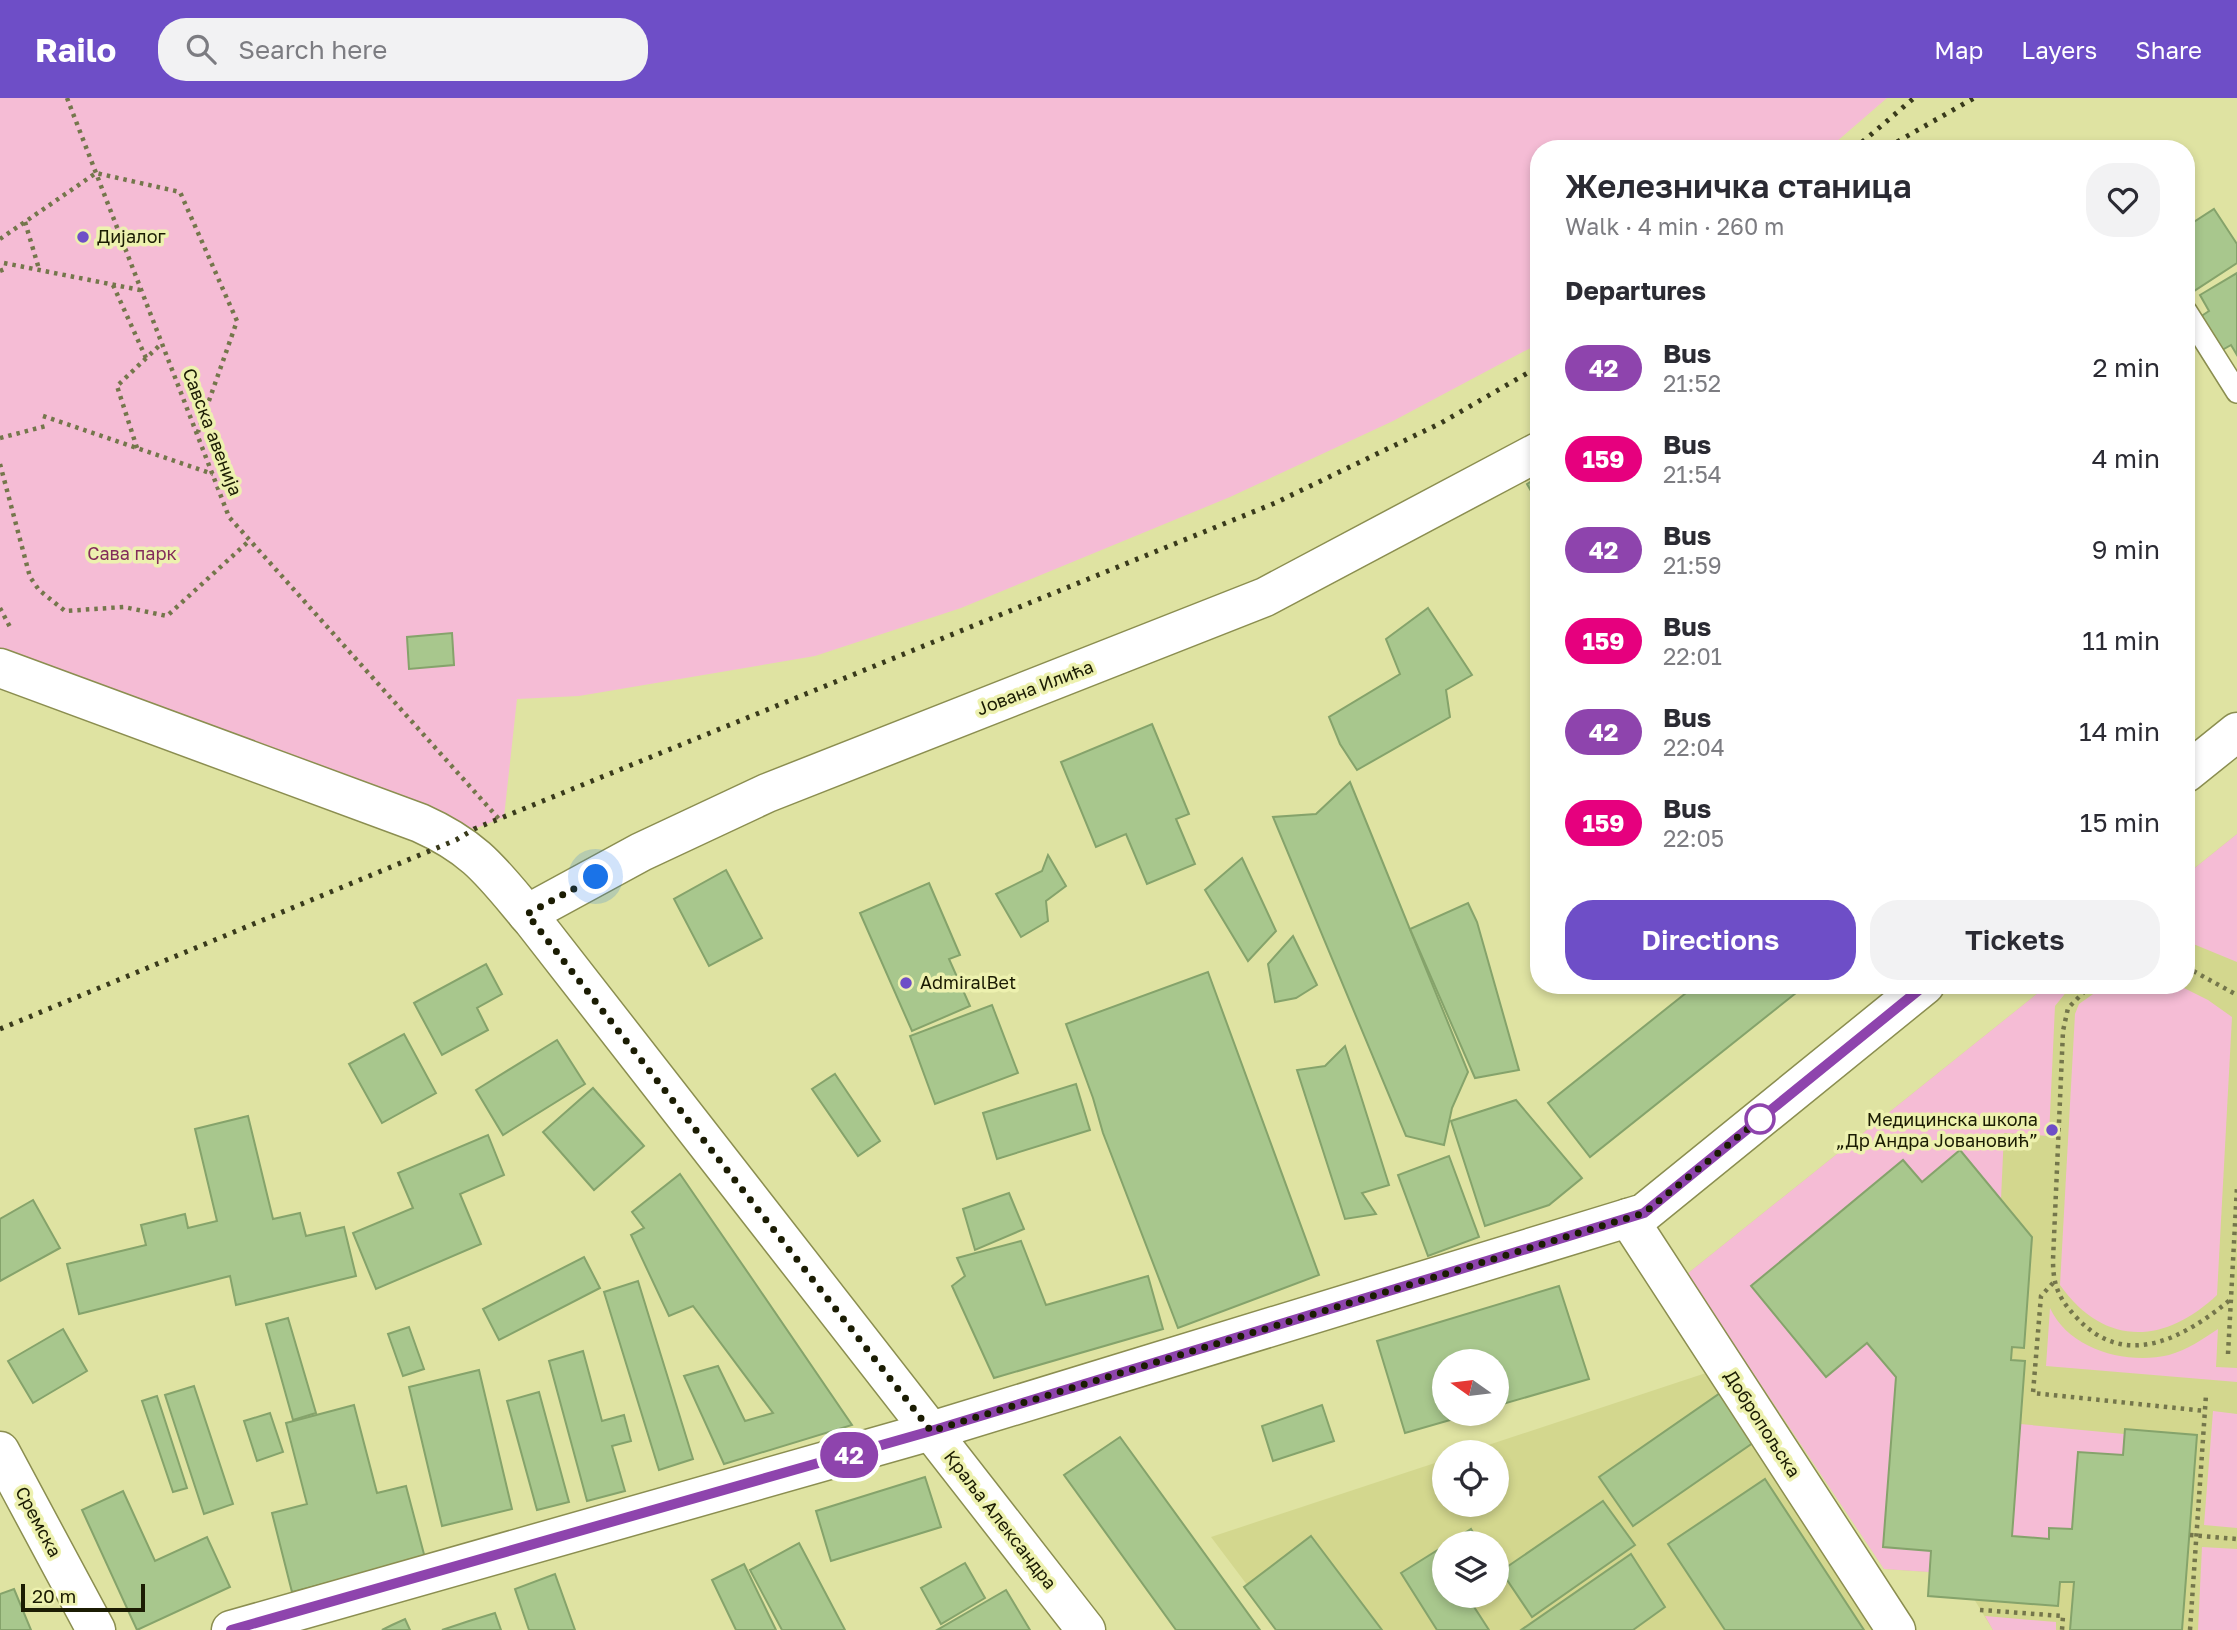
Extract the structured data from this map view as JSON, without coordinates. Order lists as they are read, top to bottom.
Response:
{
  "streets": {
    "street": [
      "Јована Илића",
      "Добропољска",
      "Краља Александра",
      "Сремска"
    ],
    "path": ["Савска авенија"]
  },
  "crossings": [
    ["Јована Илића", "Краља Александра"]
  ],
  "parks": ["Сава парк"],
  "places": ["Дијалог", "AdmiralBet", "Медицинска школа „Др Андра Јовановић”"],
  "lines": ["bus line 42"],
  "scale_bar": "20 m",
  "north": "left",
  "page": {
    "header": "Railo",
    "search": "Search here",
    "nav": ["Map", "Layers", "Share"],
    "on_map": "42",
    "heading": [
      ["Железничка станица", "Walk · 4 min · 260 m"],
      "Departures"
    ],
    "list": [
      {
        "mark": "42",
        "name": "Bus",
        "note": "21:52",
        "value": "2 min"
      },
      {
        "mark": "159",
        "name": "Bus",
        "note": "21:54",
        "value": "4 min"
      },
      {
        "mark": "42",
        "name": "Bus",
        "note": "21:59",
        "value": "9 min"
      },
      {
        "mark": "159",
        "name": "Bus",
        "note": "22:01",
        "value": "11 min"
      },
      {
        "mark": "42",
        "name": "Bus",
        "note": "22:04",
        "value": "14 min"
      },
      {
        "mark": "159",
        "name": "Bus",
        "note": "22:05",
        "value": "15 min"
      }
    ],
    "buttons": ["Directions", "Tickets"],
    "scale": "20 m"
  }
}
